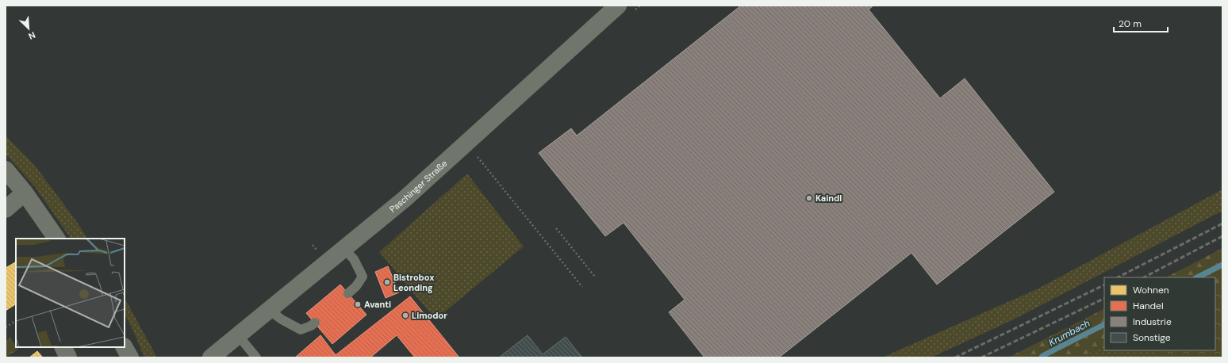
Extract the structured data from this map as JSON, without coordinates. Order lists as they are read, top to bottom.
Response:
{
  "streets": {
    "street": ["Paschinger Straße"]
  },
  "water": ["Krumbach"],
  "places": [
    "Kaindl",
    "Bistrobox Leonding",
    "Avanti",
    "Limodor"
  ],
  "legend": [
    "Wohnen",
    "Handel",
    "Industrie",
    "Sonstige"
  ],
  "scale_bar": "20 m",
  "north": "bottom right"
}
